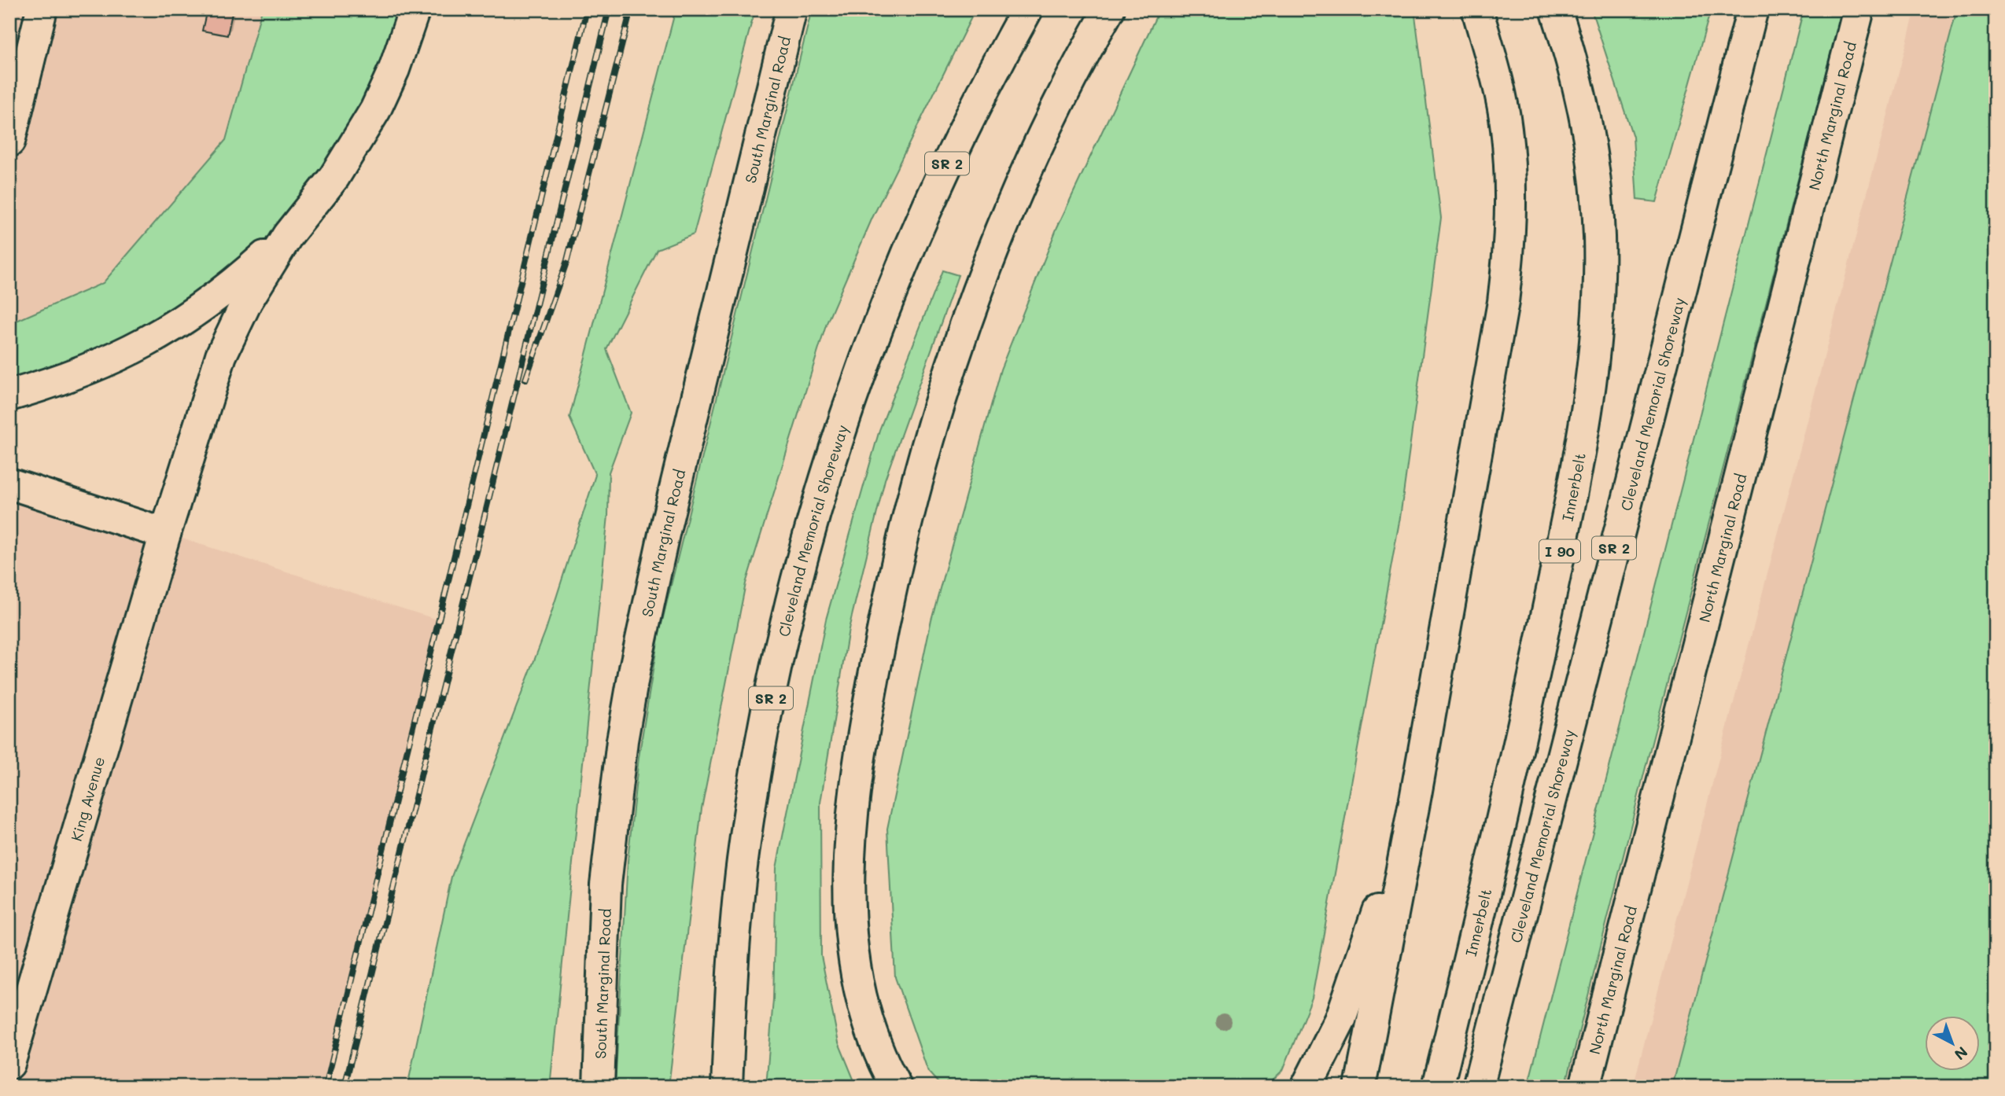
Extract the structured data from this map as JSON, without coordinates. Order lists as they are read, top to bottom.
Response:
{
  "streets": {
    "main road": [
      "South Marginal Road",
      "North Marginal Road",
      "SR 2",
      "Cleveland Memorial Shoreway",
      "Innerbelt",
      "I 90",
      "King Avenue"
    ]
  },
  "north": "bottom right"
}
